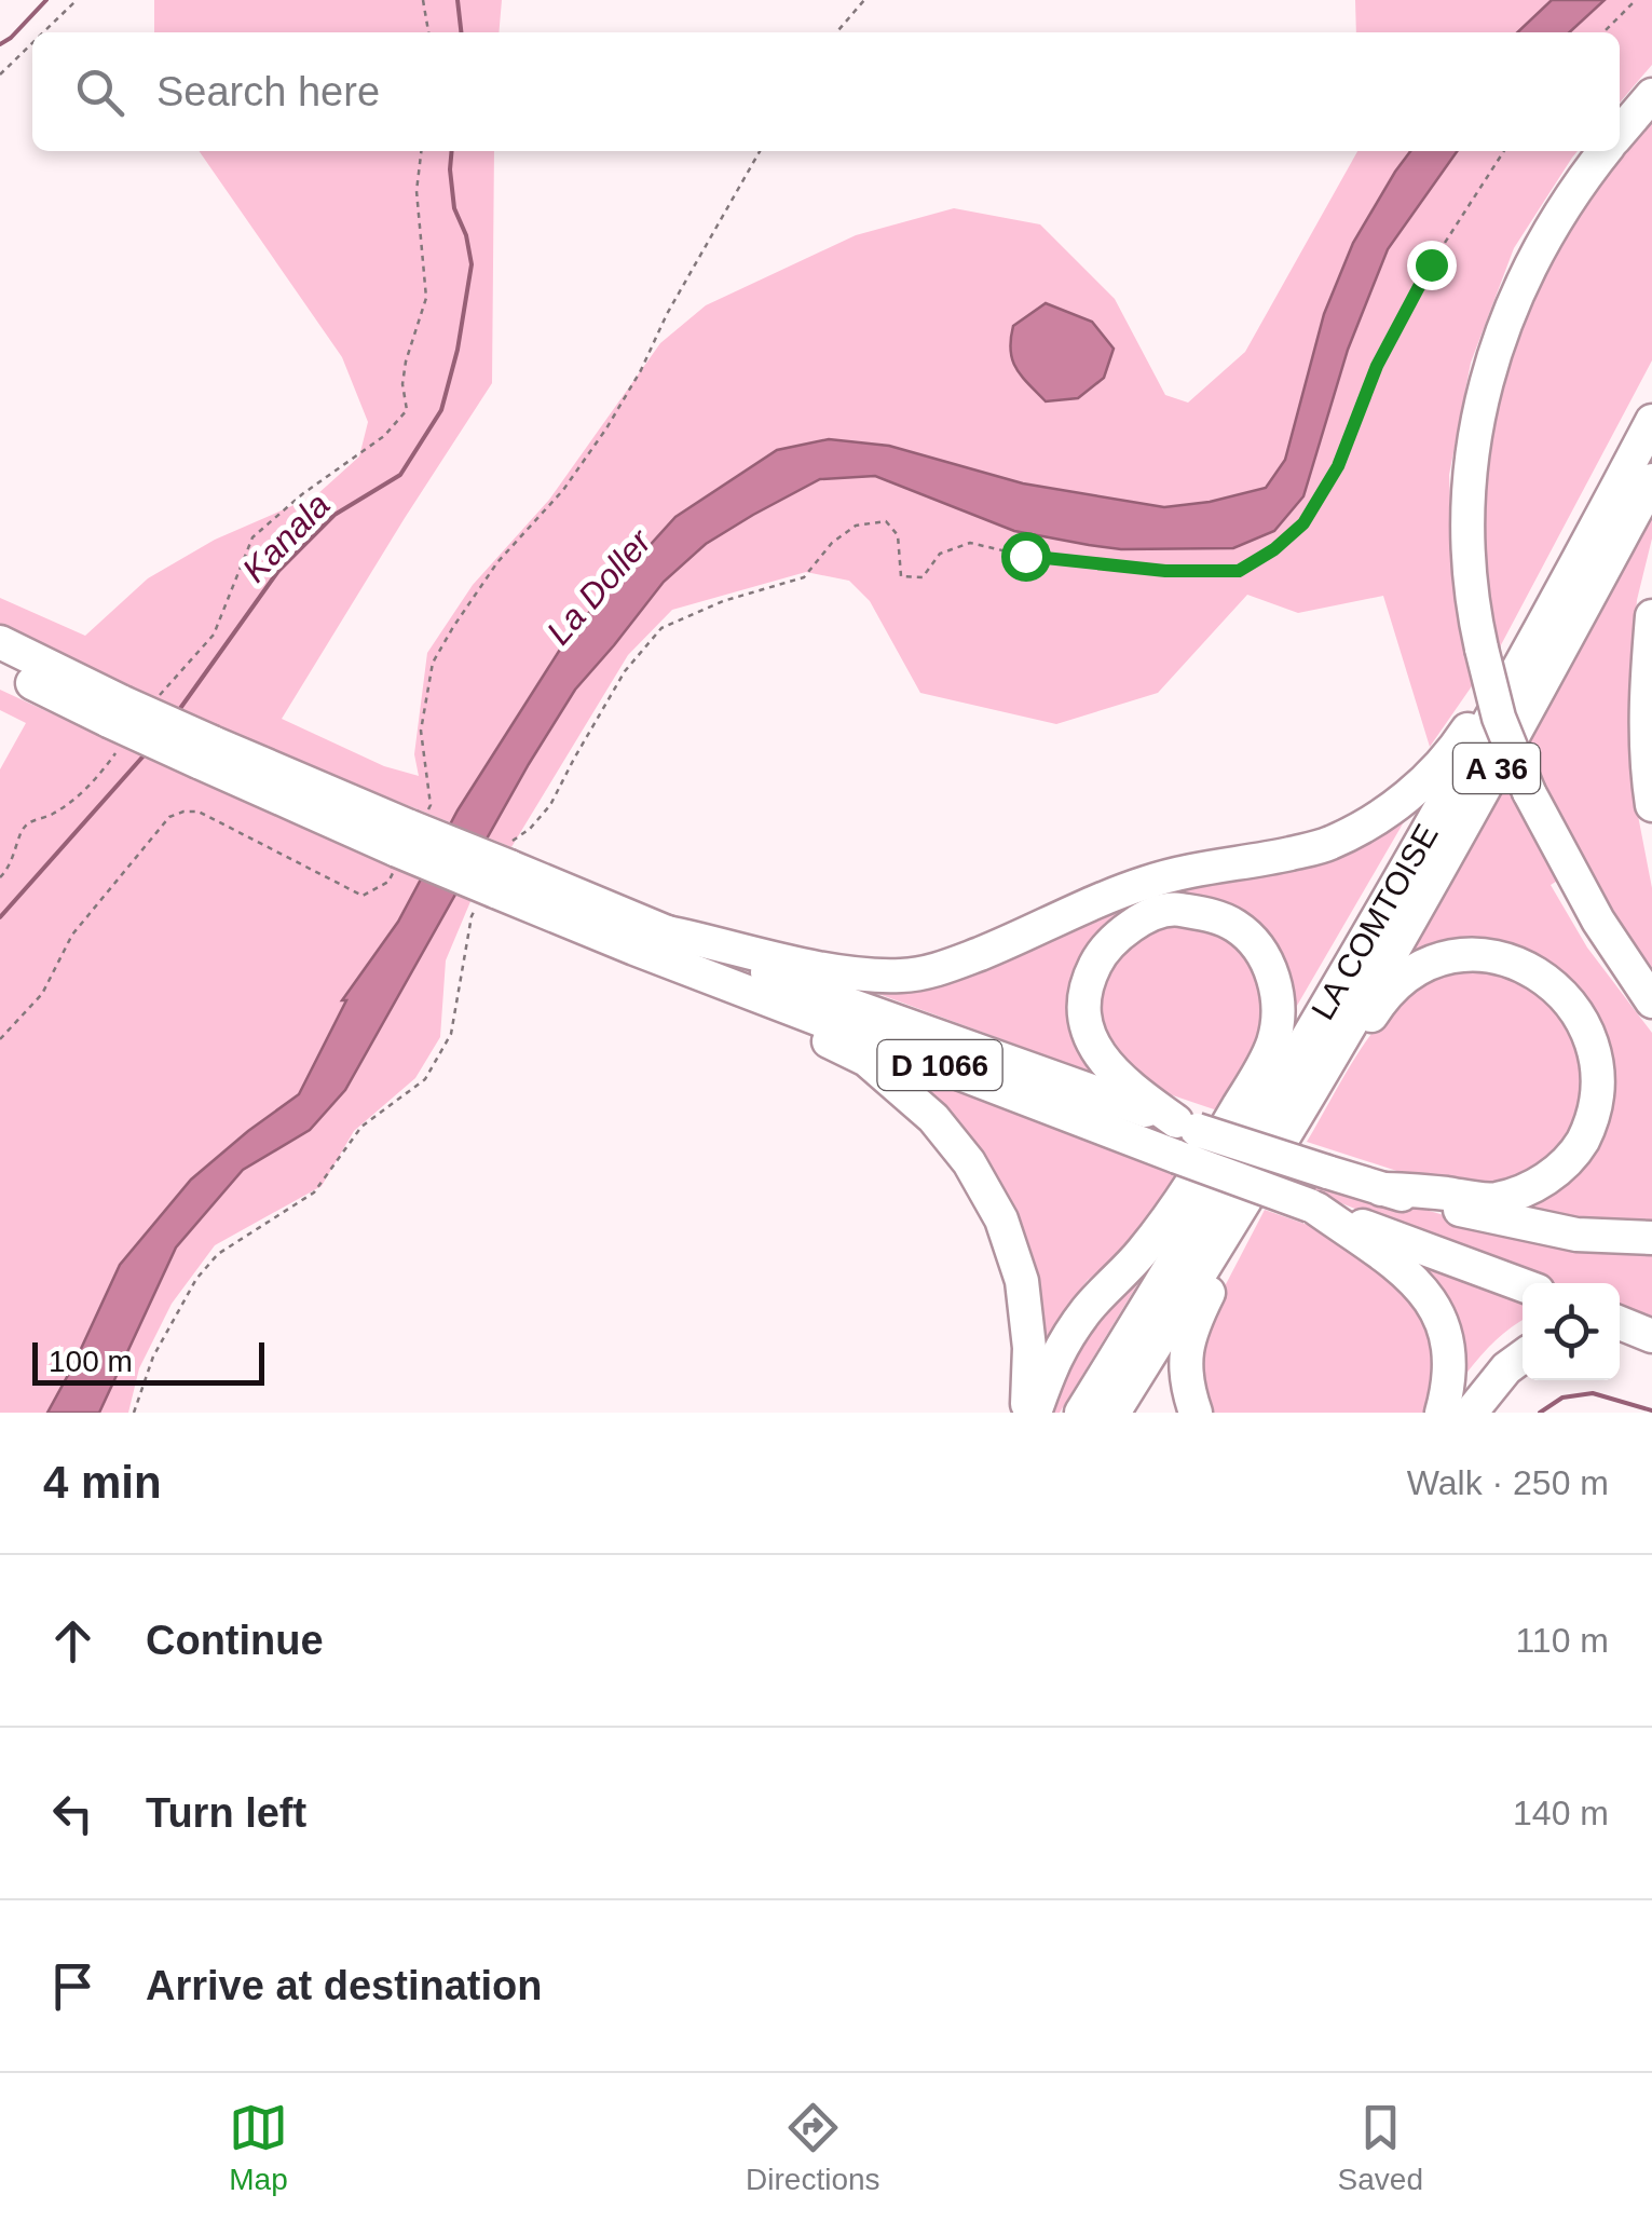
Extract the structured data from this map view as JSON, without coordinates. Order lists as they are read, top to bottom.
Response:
{
  "streets": {
    "highway": ["A 36", "LA COMTOISE", "D 1066"]
  },
  "water": ["Kanala", "La Doller"],
  "scale_bar": "100 m",
  "page": {
    "search": "Search here",
    "scale": "100 m",
    "heading": ["4 min", "Walk · 250 m"],
    "list": [
      ["Continue", "110 m"],
      ["Turn left", "140 m"],
      "Arrive at destination"
    ],
    "nav": ["Map", "Directions", "Saved"]
  }
}
